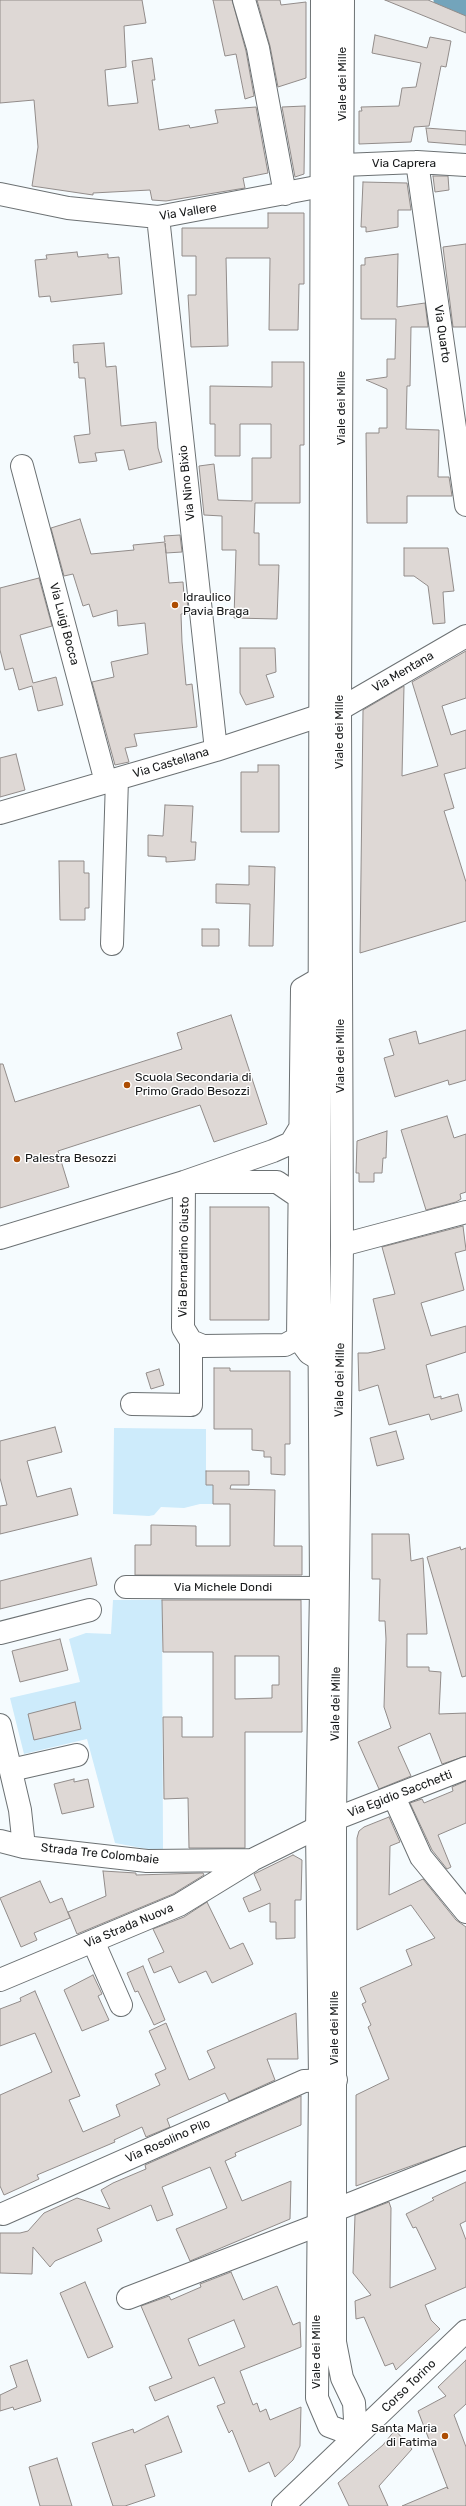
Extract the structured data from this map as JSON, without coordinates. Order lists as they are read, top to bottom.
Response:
{
  "streets": {
    "main road": [
      "Viale dei Mille",
      "Via Caprera",
      "Via Vallere",
      "Via Quarto",
      "Via Nino Bixio",
      "Via Luigi Bocca",
      "Via Mentana",
      "Via Castellana",
      "Via Bernardino Giusto",
      "Via Michele Dondi",
      "Via Egidio Sacchetti",
      "Strada Tre Colombaie",
      "Via Strada Nuova",
      "Via Rosolino Pilo",
      "Corso Torino"
    ]
  },
  "crossings": [
    ["Viale dei Mille", "Via Caprera"],
    ["Viale dei Mille", "Via Vallere"],
    ["Viale dei Mille", "Via Mentana"],
    ["Viale dei Mille", "Via Castellana"],
    ["Viale dei Mille", "Via Michele Dondi"],
    ["Viale dei Mille", "Via Egidio Sacchetti"],
    ["Viale dei Mille", "Strada Tre Colombaie"],
    ["Viale dei Mille", "Via Rosolino Pilo"],
    ["Viale dei Mille", "Corso Torino"],
    ["Via Caprera", "Via Quarto"],
    ["Via Vallere", "Via Nino Bixio"],
    ["Via Nino Bixio", "Via Castellana"],
    ["Via Luigi Bocca", "Via Castellana"],
    ["Via Mentana", "Via Castellana"],
    ["Via Egidio Sacchetti", "Strada Tre Colombaie"],
    ["Strada Tre Colombaie", "Via Strada Nuova"]
  ],
  "places": [
    "Idraulico Pavia Braga",
    "Scuola Secondaria di Primo Grado Besozzi",
    "Palestra Besozzi",
    "Santa Maria di Fatima"
  ]
}
